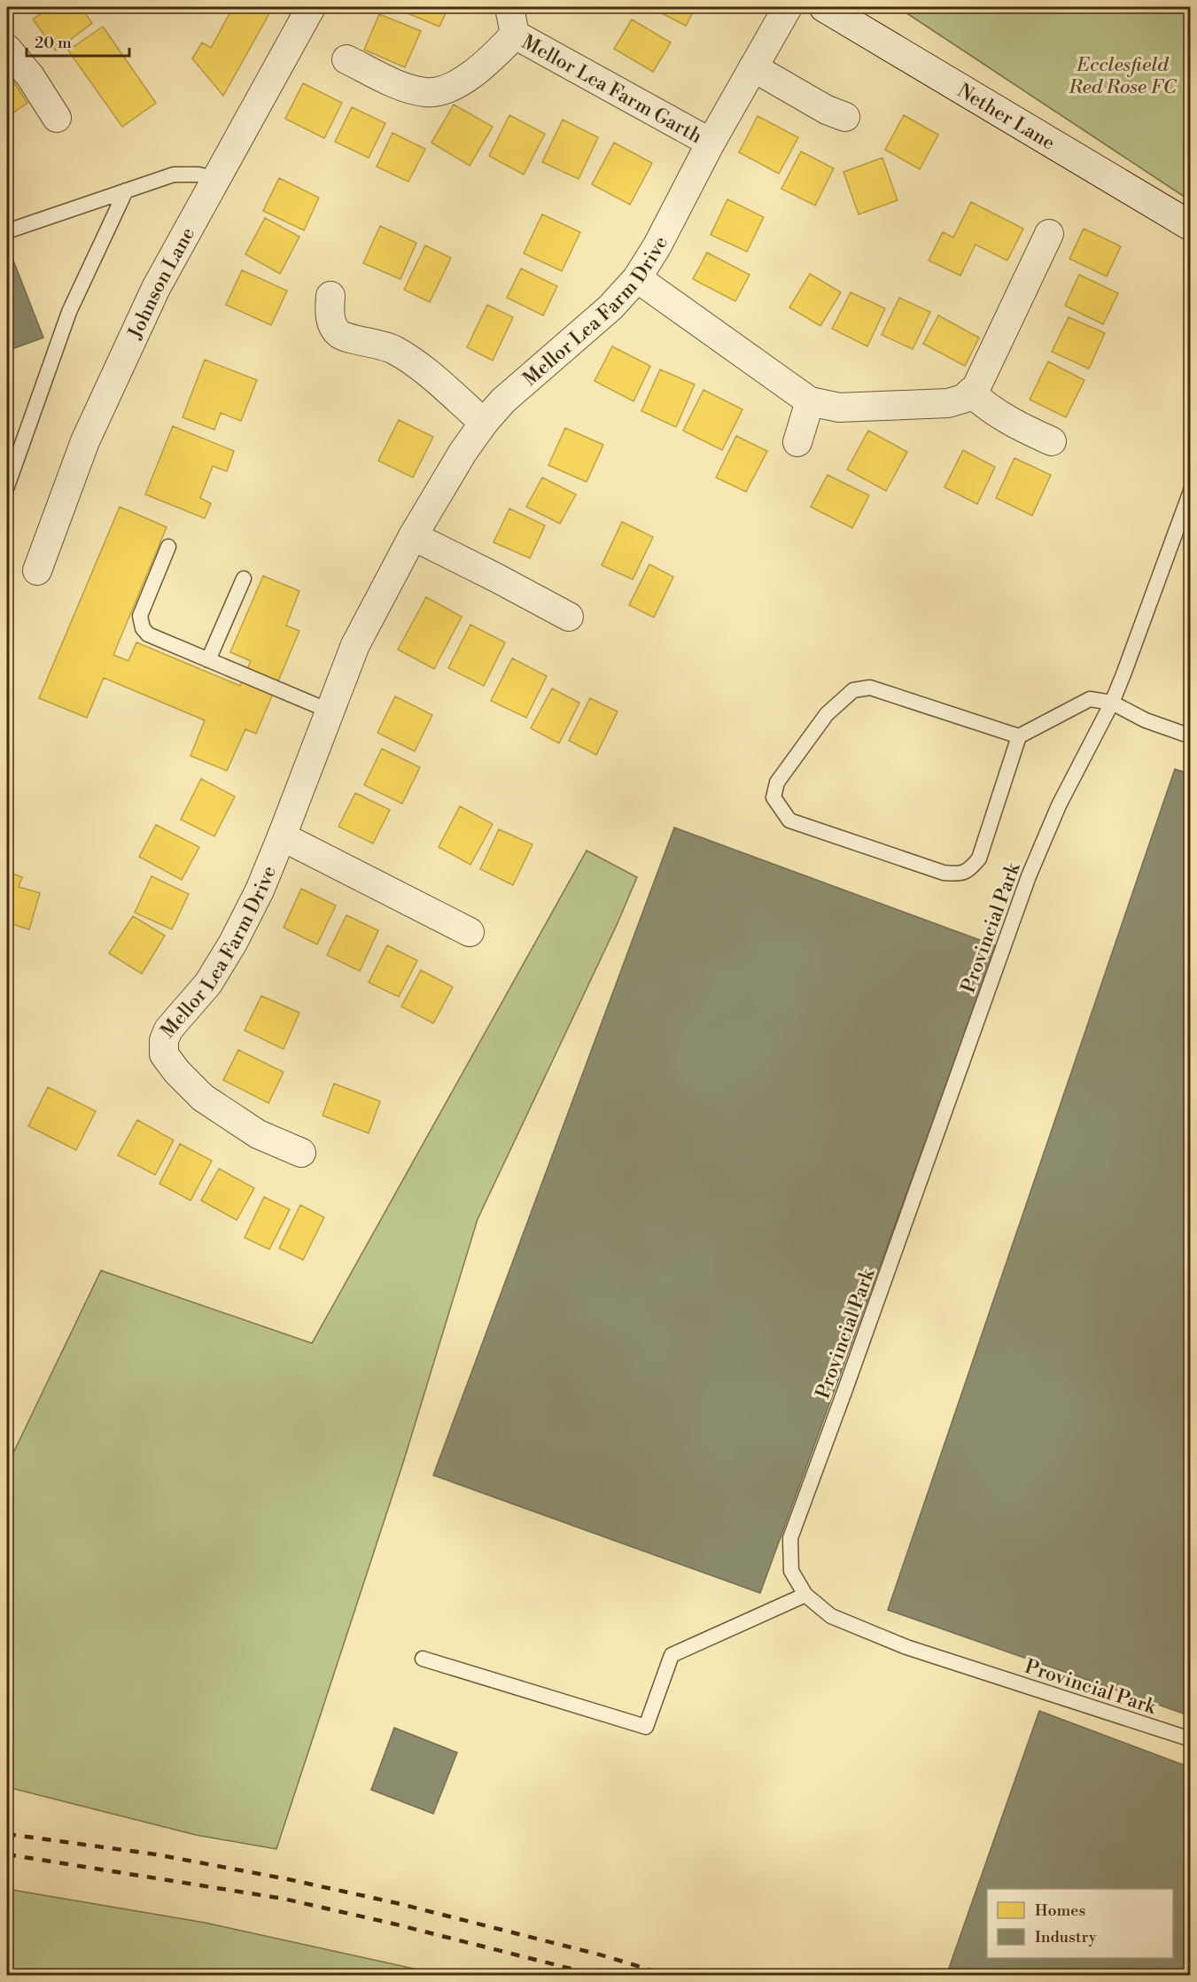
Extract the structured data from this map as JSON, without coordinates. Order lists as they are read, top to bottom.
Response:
{
  "streets": {
    "main road": ["Nether Lane"],
    "street": ["Mellor Lea Farm Garth", "Johnson Lane", "Mellor Lea Farm Drive"],
    "lane": ["Provincial Park"]
  },
  "crossings": [
    ["Mellor Lea Farm Garth", "Mellor Lea Farm Drive"]
  ],
  "parks": ["Ecclesfield Red Rose FC"],
  "legend": ["Homes", "Industry"],
  "scale_bar": "20 m"
}
